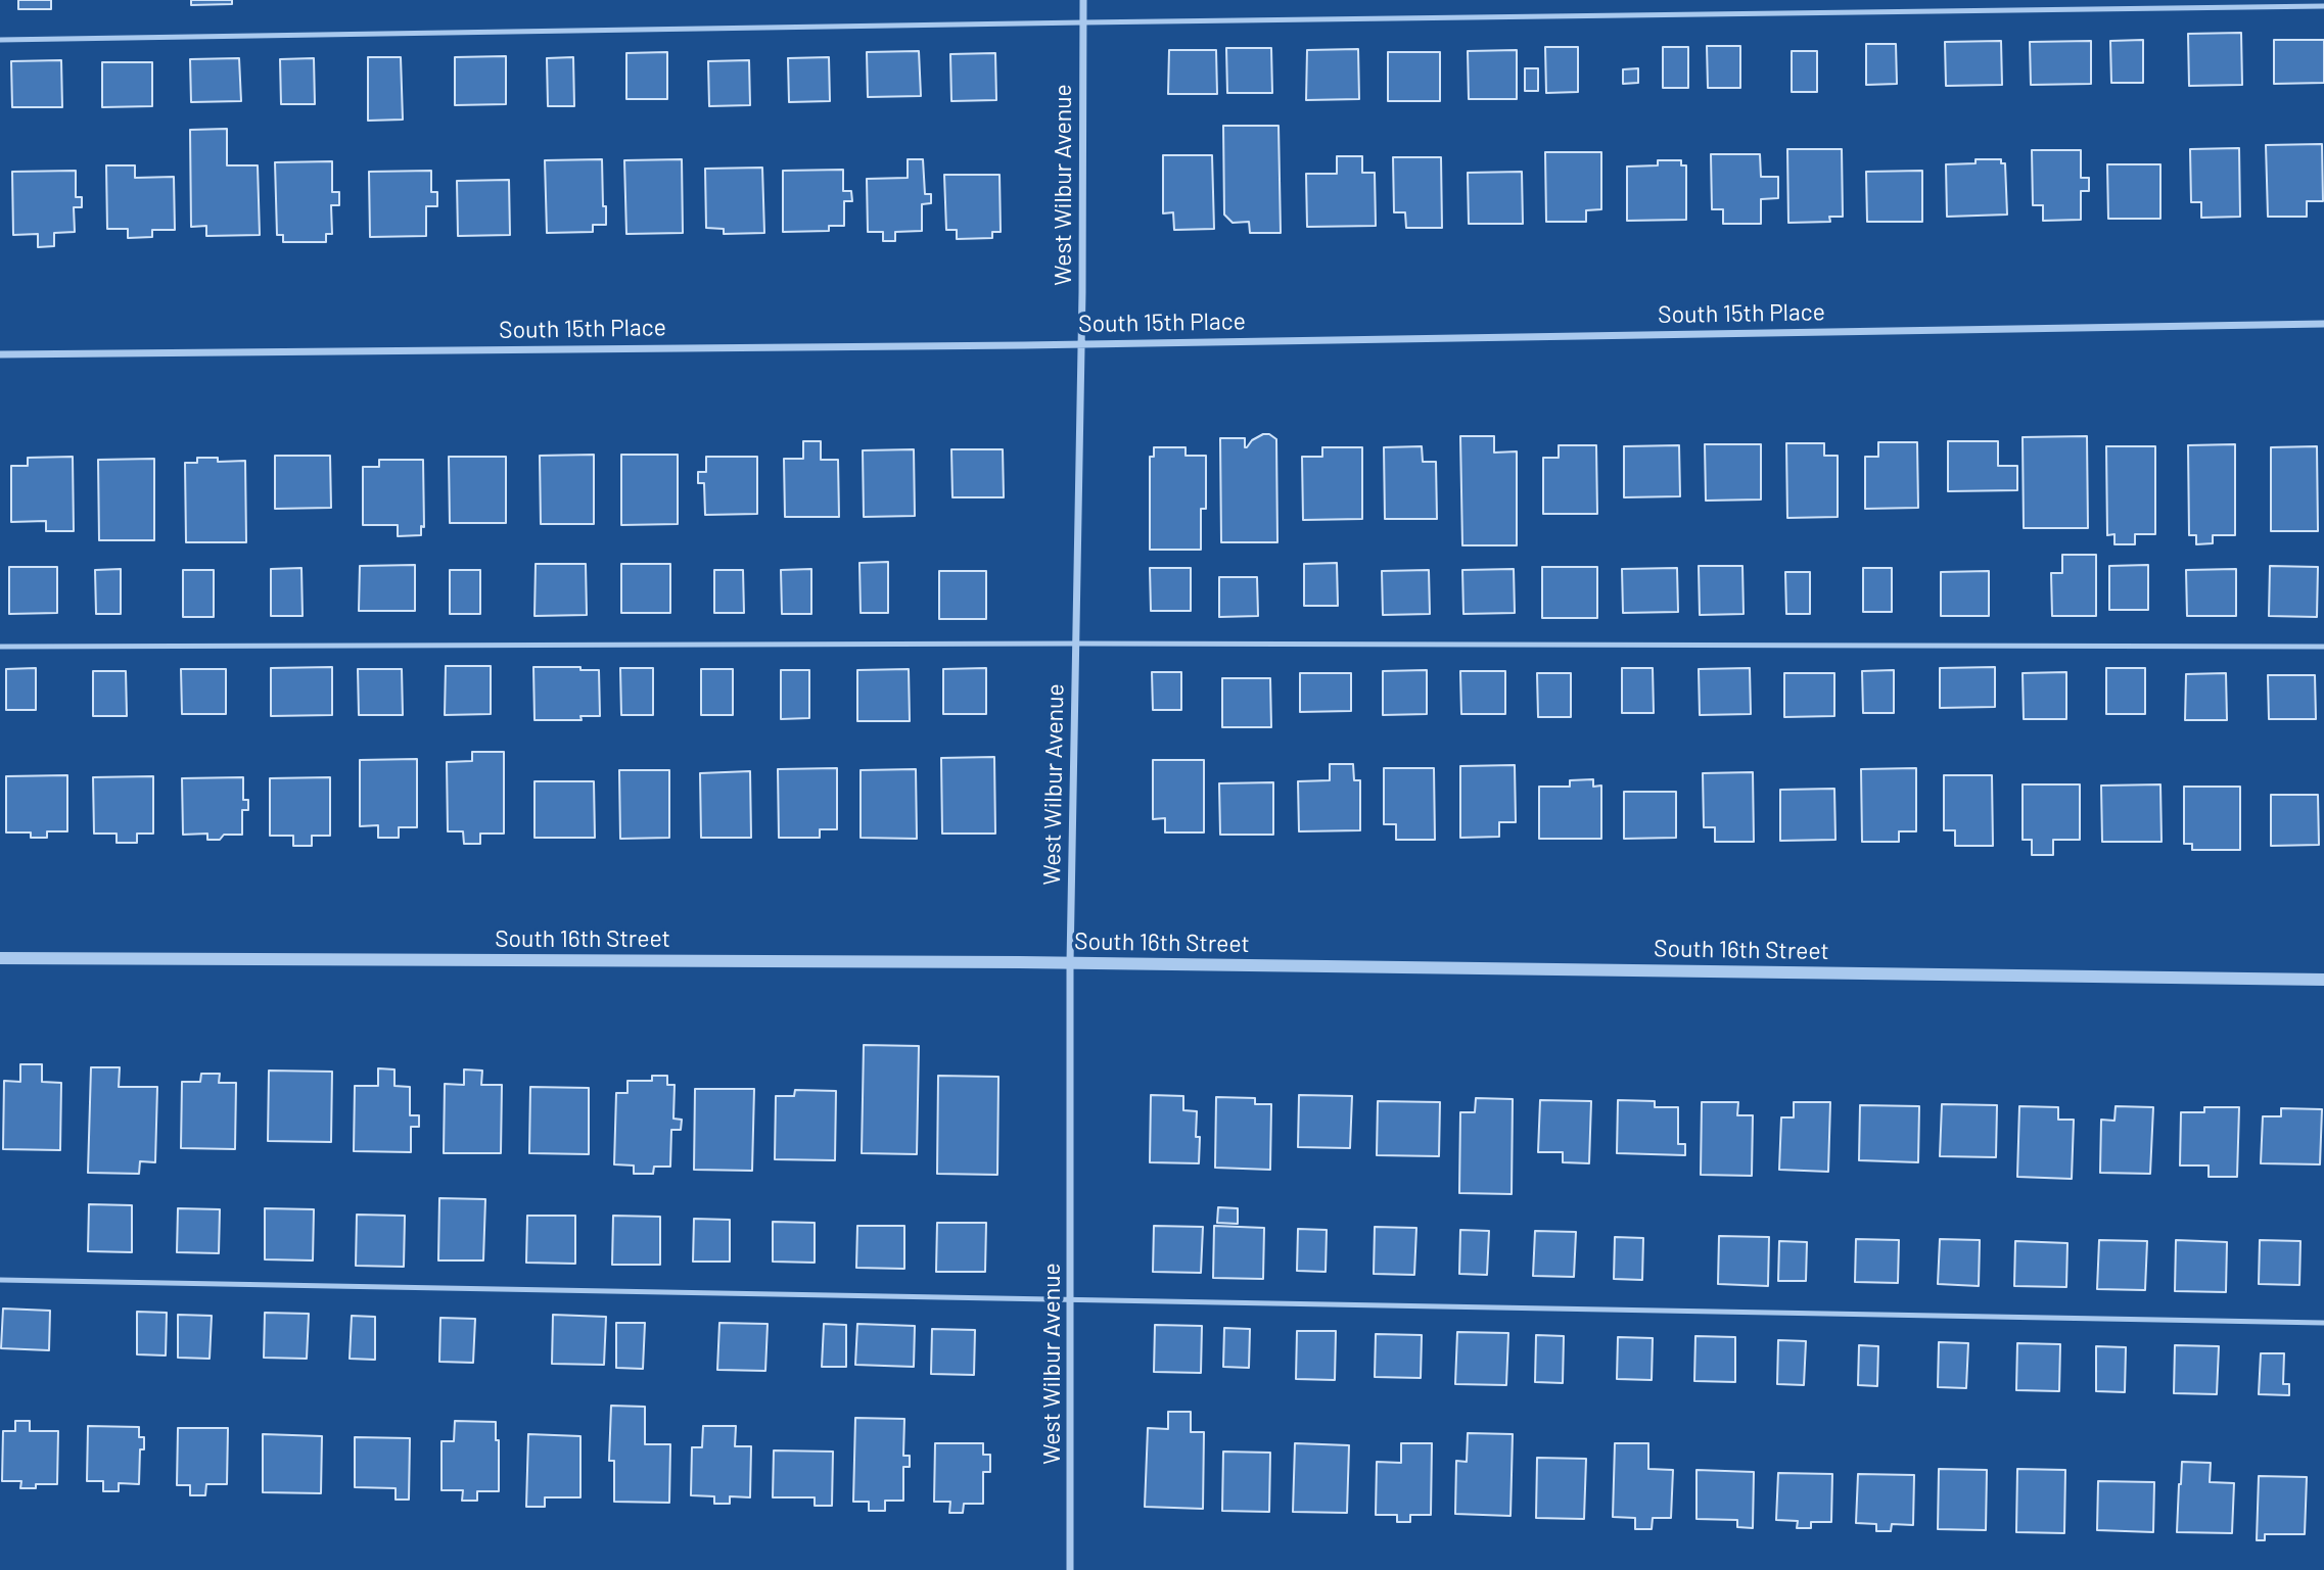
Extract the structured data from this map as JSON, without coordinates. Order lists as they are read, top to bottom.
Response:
{
  "streets": {
    "street": ["West Wilbur Avenue", "South 15th Place", "South 16th Street"]
  },
  "crossings": [
    ["West Wilbur Avenue", "South 15th Place"],
    ["West Wilbur Avenue", "South 16th Street"]
  ]
}
